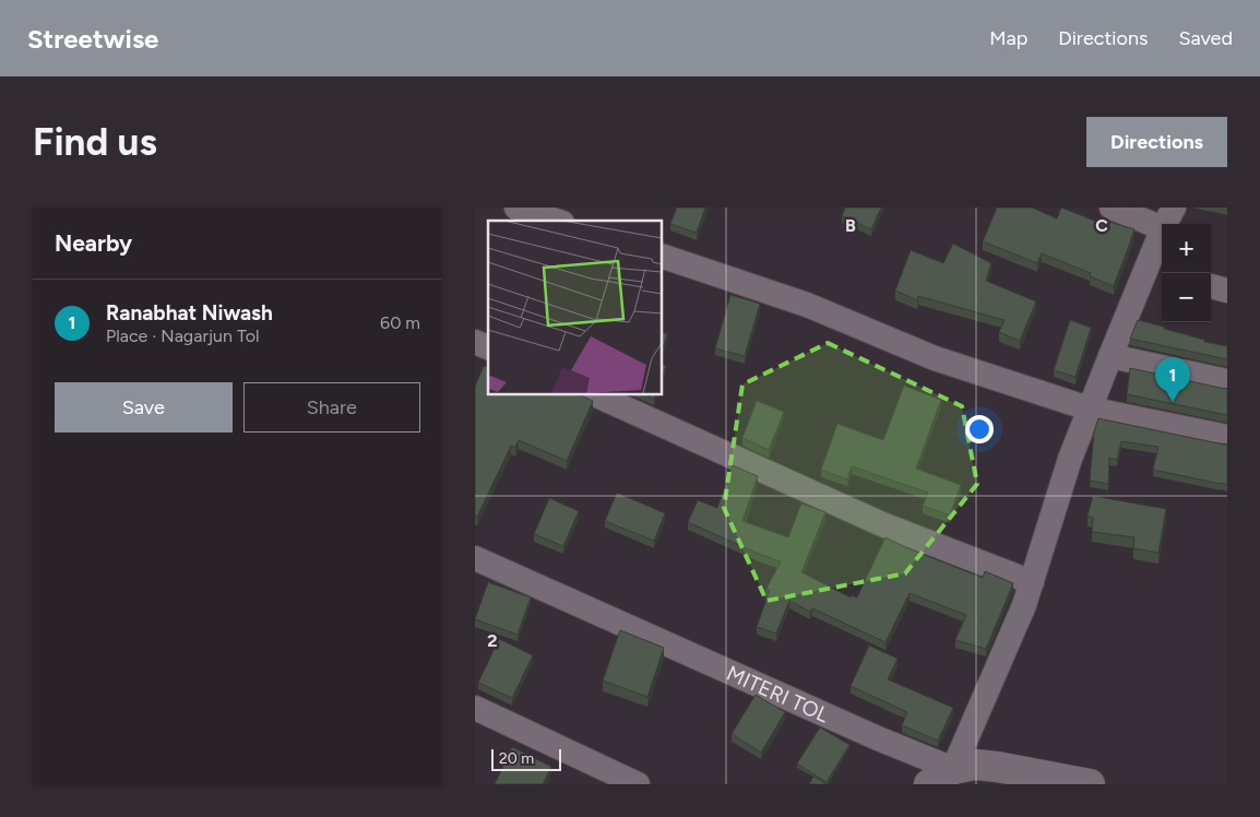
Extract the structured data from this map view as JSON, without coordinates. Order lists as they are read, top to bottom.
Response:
{
  "streets": {
    "street": ["MITERI TOL"]
  },
  "scale_bar": "20 m",
  "page": {
    "header": "Streetwise",
    "nav": ["Map", "Directions", "Saved"],
    "buttons": [
      "Directions",
      ["Save", "Share"]
    ],
    "title": "Find us",
    "heading": "Nearby",
    "map_buttons": ["+", "−"],
    "list": [
      {
        "mark": "1",
        "name": "Ranabhat Niwash",
        "note": "Place · Nagarjun Tol",
        "value": "60 m"
      }
    ],
    "pins": "1",
    "scale": "20 m"
  },
  "grid": {
    "columns": ["B", "C"],
    "rows": ["2"]
  }
}
